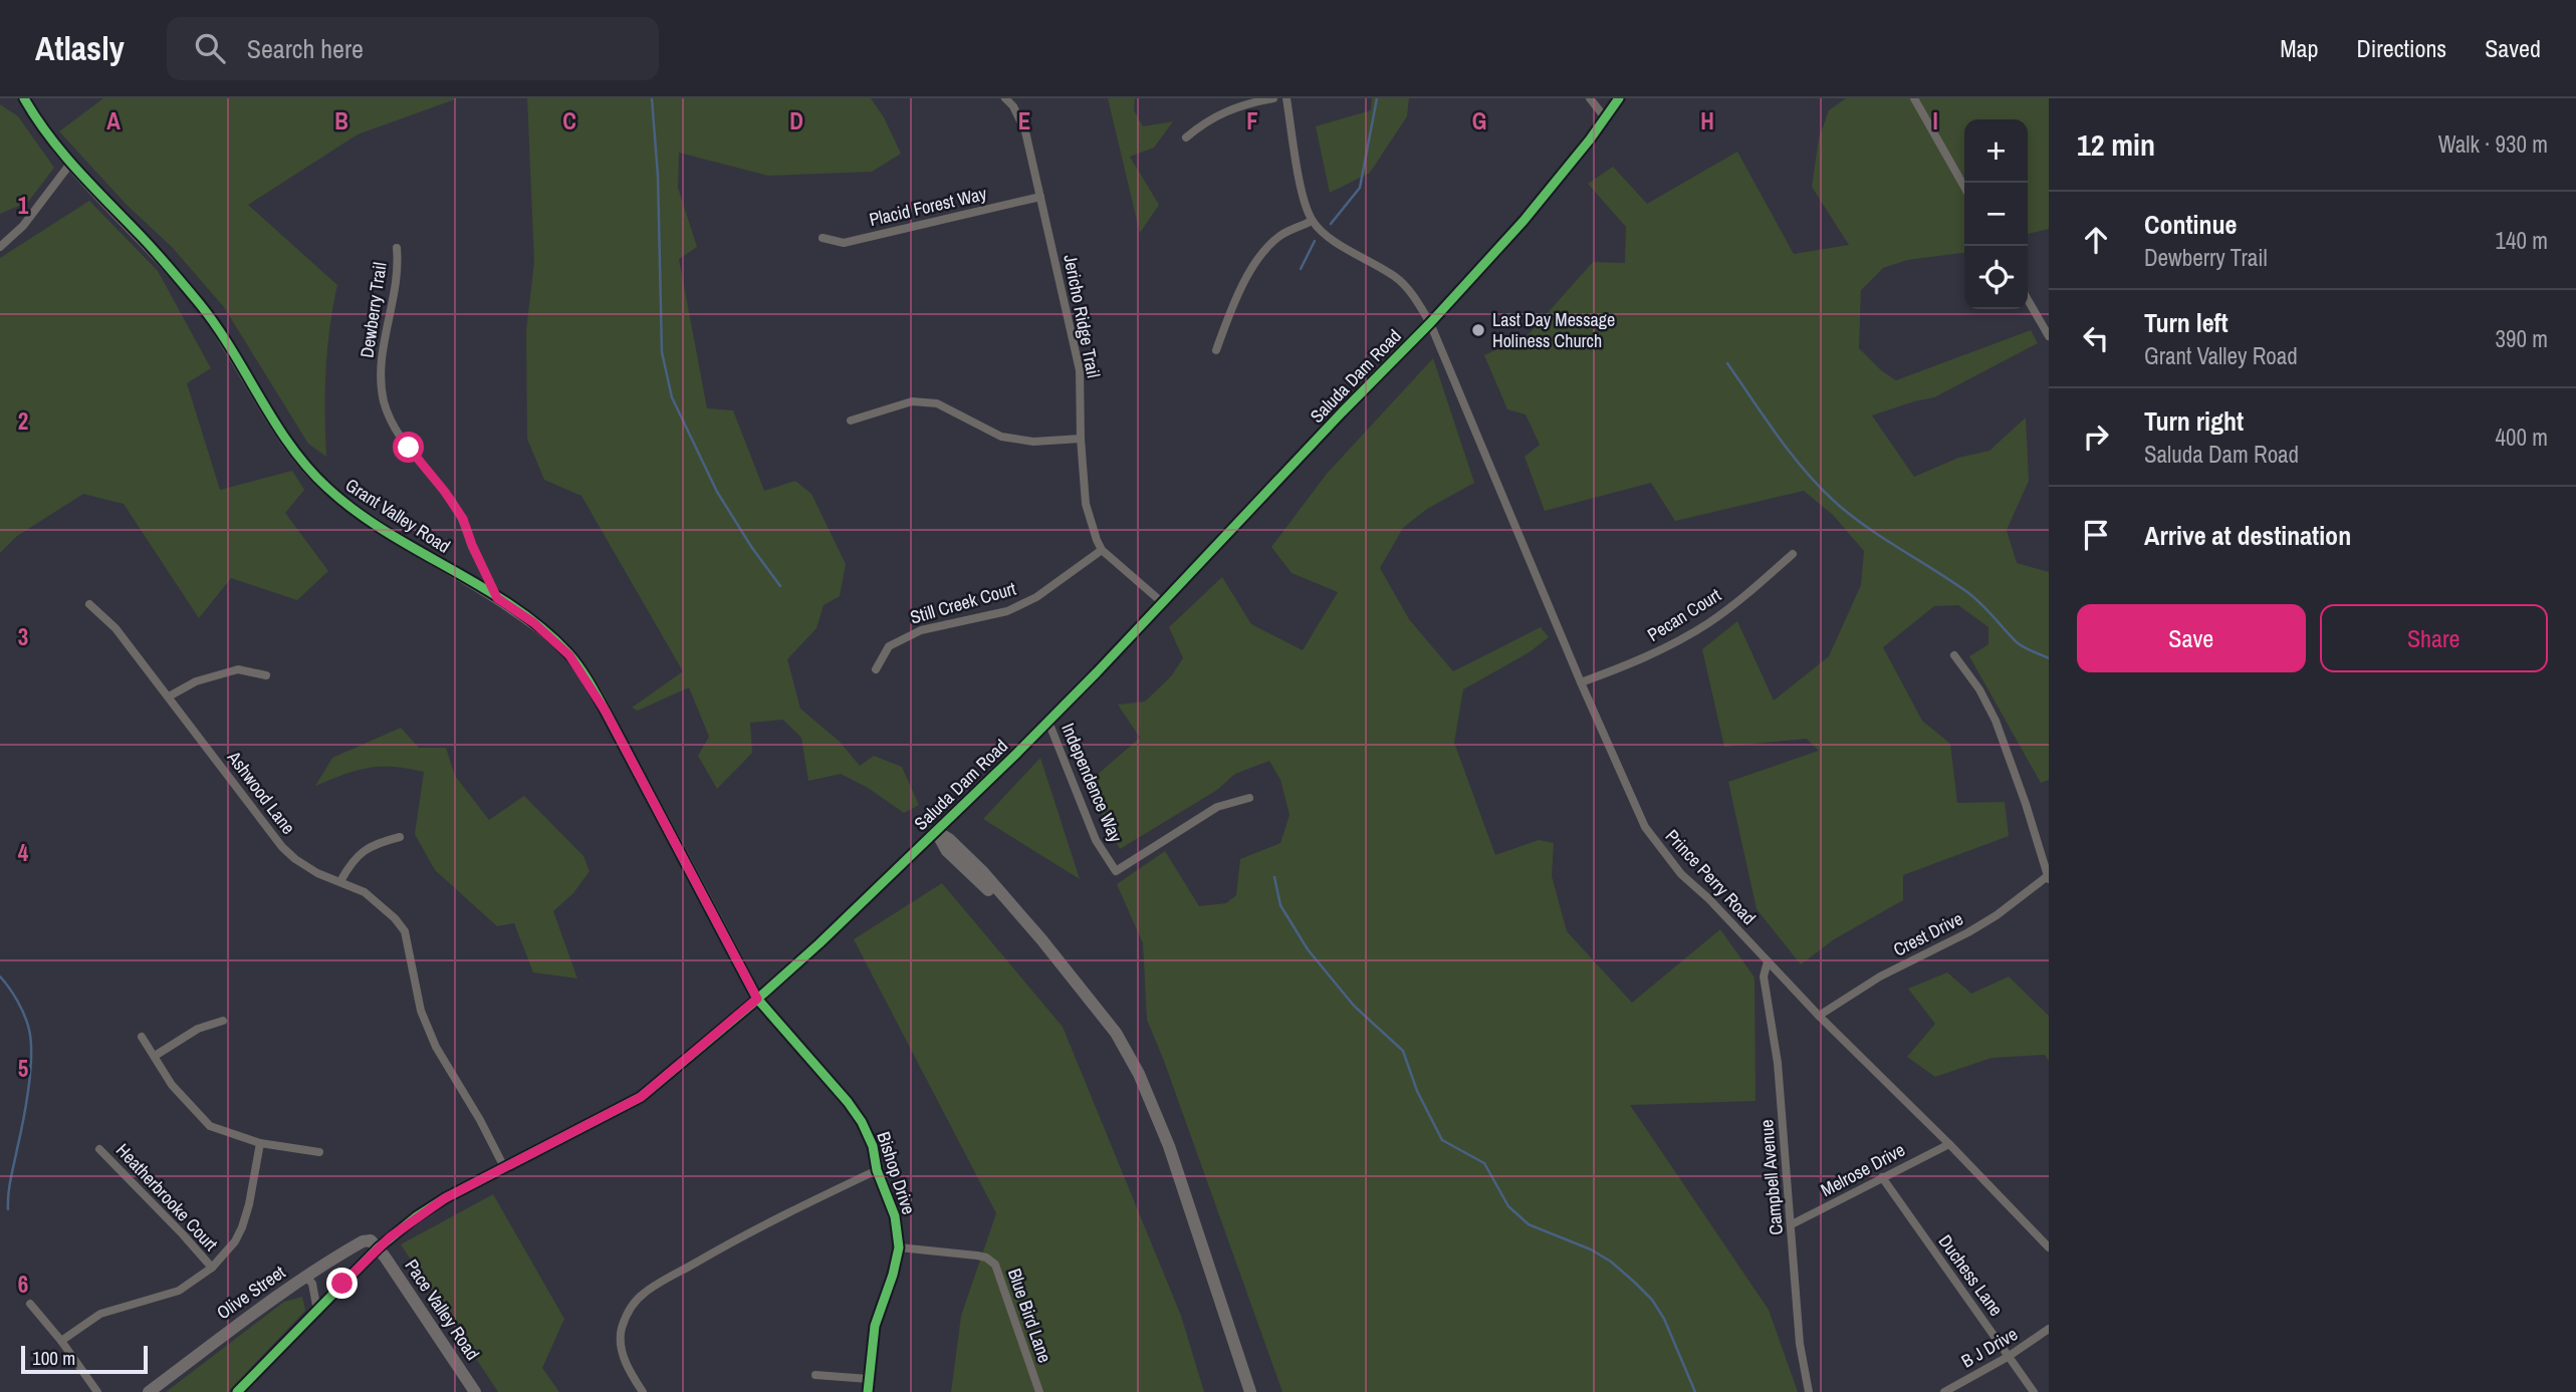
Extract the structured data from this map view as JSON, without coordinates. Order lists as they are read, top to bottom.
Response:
{
  "streets": {
    "street": [
      "Placid Forest Way",
      "Dewberry Trail",
      "Jericho Ridge Trail",
      "Saluda Dam Road",
      "Grant Valley Road",
      "Still Creek Court",
      "Pecan Court",
      "Independence Way",
      "Ashwood Lane",
      "Prince Perry Road",
      "Crest Drive",
      "Melrose Drive",
      "Bishop Drive",
      "Campbell Avenue",
      "Heatherbrooke Court",
      "Duchess Lane",
      "Olive Street",
      "Pace Valley Road",
      "Blue Bird Lane",
      "B J Drive"
    ]
  },
  "crossings": [
    ["Placid Forest Way", "Jericho Ridge Trail"],
    ["Dewberry Trail", "Grant Valley Road"],
    ["Jericho Ridge Trail", "Saluda Dam Road"],
    ["Jericho Ridge Trail", "Still Creek Court"],
    ["Saluda Dam Road", "Grant Valley Road"],
    ["Saluda Dam Road", "Independence Way"],
    ["Saluda Dam Road", "Ashwood Lane"],
    ["Saluda Dam Road", "Prince Perry Road"],
    ["Saluda Dam Road", "Bishop Drive"],
    ["Saluda Dam Road", "Olive Street"],
    ["Saluda Dam Road", "Pace Valley Road"],
    ["Grant Valley Road", "Bishop Drive"],
    ["Pecan Court", "Prince Perry Road"],
    ["Prince Perry Road", "Crest Drive"],
    ["Prince Perry Road", "Melrose Drive"],
    ["Prince Perry Road", "Campbell Avenue"],
    ["Melrose Drive", "Campbell Avenue"],
    ["Melrose Drive", "Duchess Lane"],
    ["Bishop Drive", "Blue Bird Lane"],
    ["Duchess Lane", "B J Drive"],
    ["Olive Street", "Pace Valley Road"]
  ],
  "places": ["Last Day Message Holiness Church"],
  "scale_bar": "100 m",
  "page": {
    "header": "Atlasly",
    "search": "Search here",
    "nav": ["Map", "Directions", "Saved"],
    "heading": ["12 min", "Walk · 930 m"],
    "map_buttons": ["+", "−"],
    "list": [
      ["Continue", "Dewberry Trail", "140 m"],
      ["Turn left", "Grant Valley Road", "390 m"],
      ["Turn right", "Saluda Dam Road", "400 m"],
      "Arrive at destination"
    ],
    "buttons": ["Save", "Share"],
    "scale": "100 m"
  },
  "grid": {
    "columns": [
      "A",
      "B",
      "C",
      "D",
      "E",
      "F",
      "G",
      "H",
      "I"
    ],
    "rows": [
      "1",
      "2",
      "3",
      "4",
      "5",
      "6"
    ]
  }
}
